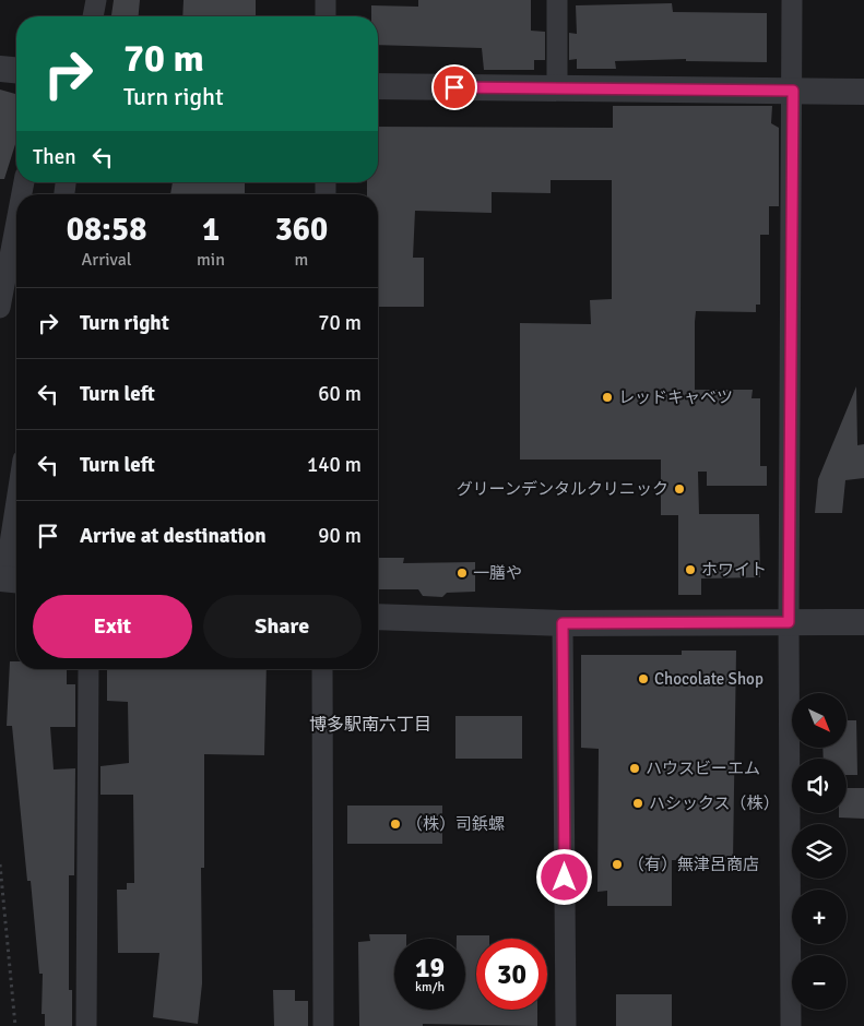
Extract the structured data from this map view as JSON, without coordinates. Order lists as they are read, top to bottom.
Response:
{
  "districts": ["博多駅南六丁目"],
  "places": [
    "レッドキャベツ",
    "グリーンデンタルクリニック",
    "ホワイト",
    "一膳や",
    "Chocolate Shop",
    "ハウスビーエム",
    "ハシックス（株）",
    "（株）司鋲螺",
    "（有）無津呂商店"
  ],
  "north": "bottom right",
  "page": {
    "turn": ["70 m", "Turn right"],
    "then": "Then",
    "eta": [
      "08:58",
      "Arrival",
      "1",
      "min",
      "360",
      "m"
    ],
    "list": [
      {
        "name": "Turn right",
        "value": "70 m"
      },
      {
        "name": "Turn left",
        "value": "60 m"
      },
      {
        "name": "Turn left",
        "value": "140 m"
      },
      {
        "name": "Arrive at destination",
        "value": "90 m"
      }
    ],
    "buttons": ["Exit", "Share"],
    "map_buttons": ["+", "−"],
    "speed": "19 km/h",
    "limit": "30"
  }
}
